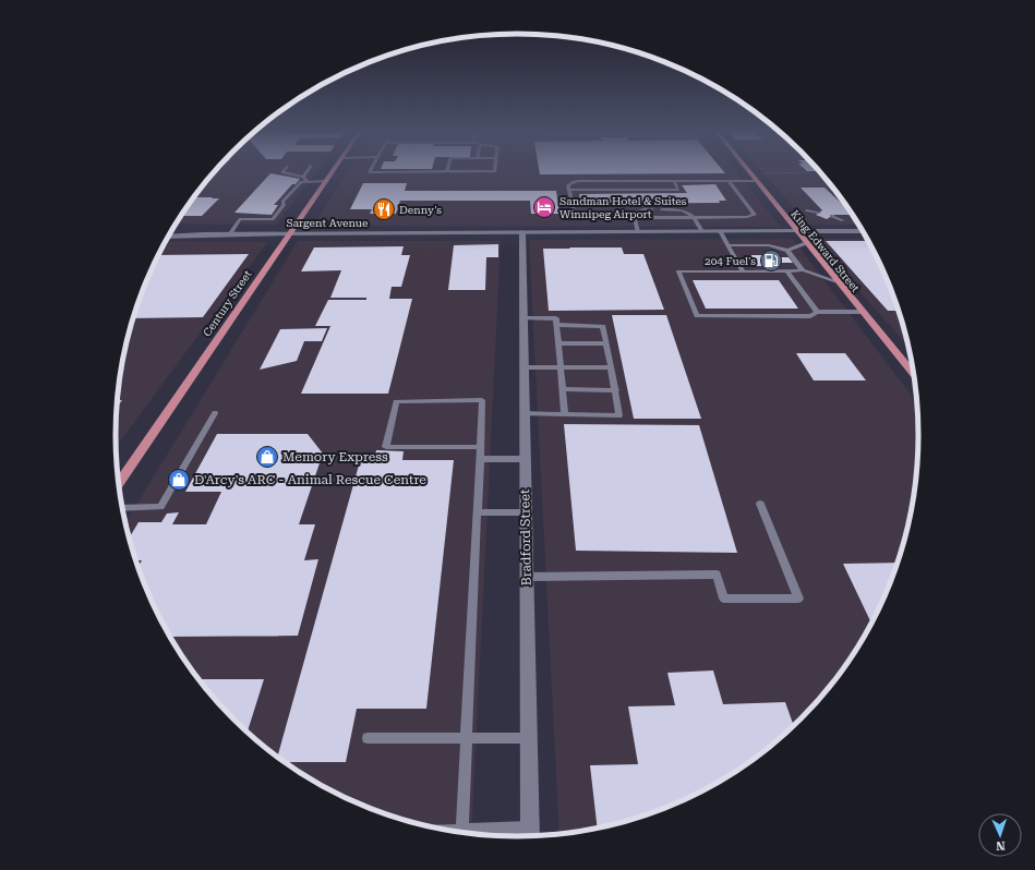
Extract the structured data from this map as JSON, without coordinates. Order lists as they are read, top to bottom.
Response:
{
  "streets": {
    "main road": [
      "Sargent Avenue",
      "King Edward Street",
      "Century Street",
      "Bradford Street"
    ]
  },
  "crossings": [
    ["Sargent Avenue", "King Edward Street"],
    ["Sargent Avenue", "Century Street"],
    ["Sargent Avenue", "Bradford Street"]
  ],
  "places": {
    "hotel": ["Sandman Hotel & Suites Winnipeg Airport"],
    "restaurant": ["Denny's"],
    "fuel station": ["204 Fuel's"],
    "shop": ["Memory Express", "D'Arcy's ARC - Animal Rescue Centre"]
  },
  "north": "bottom"
}
